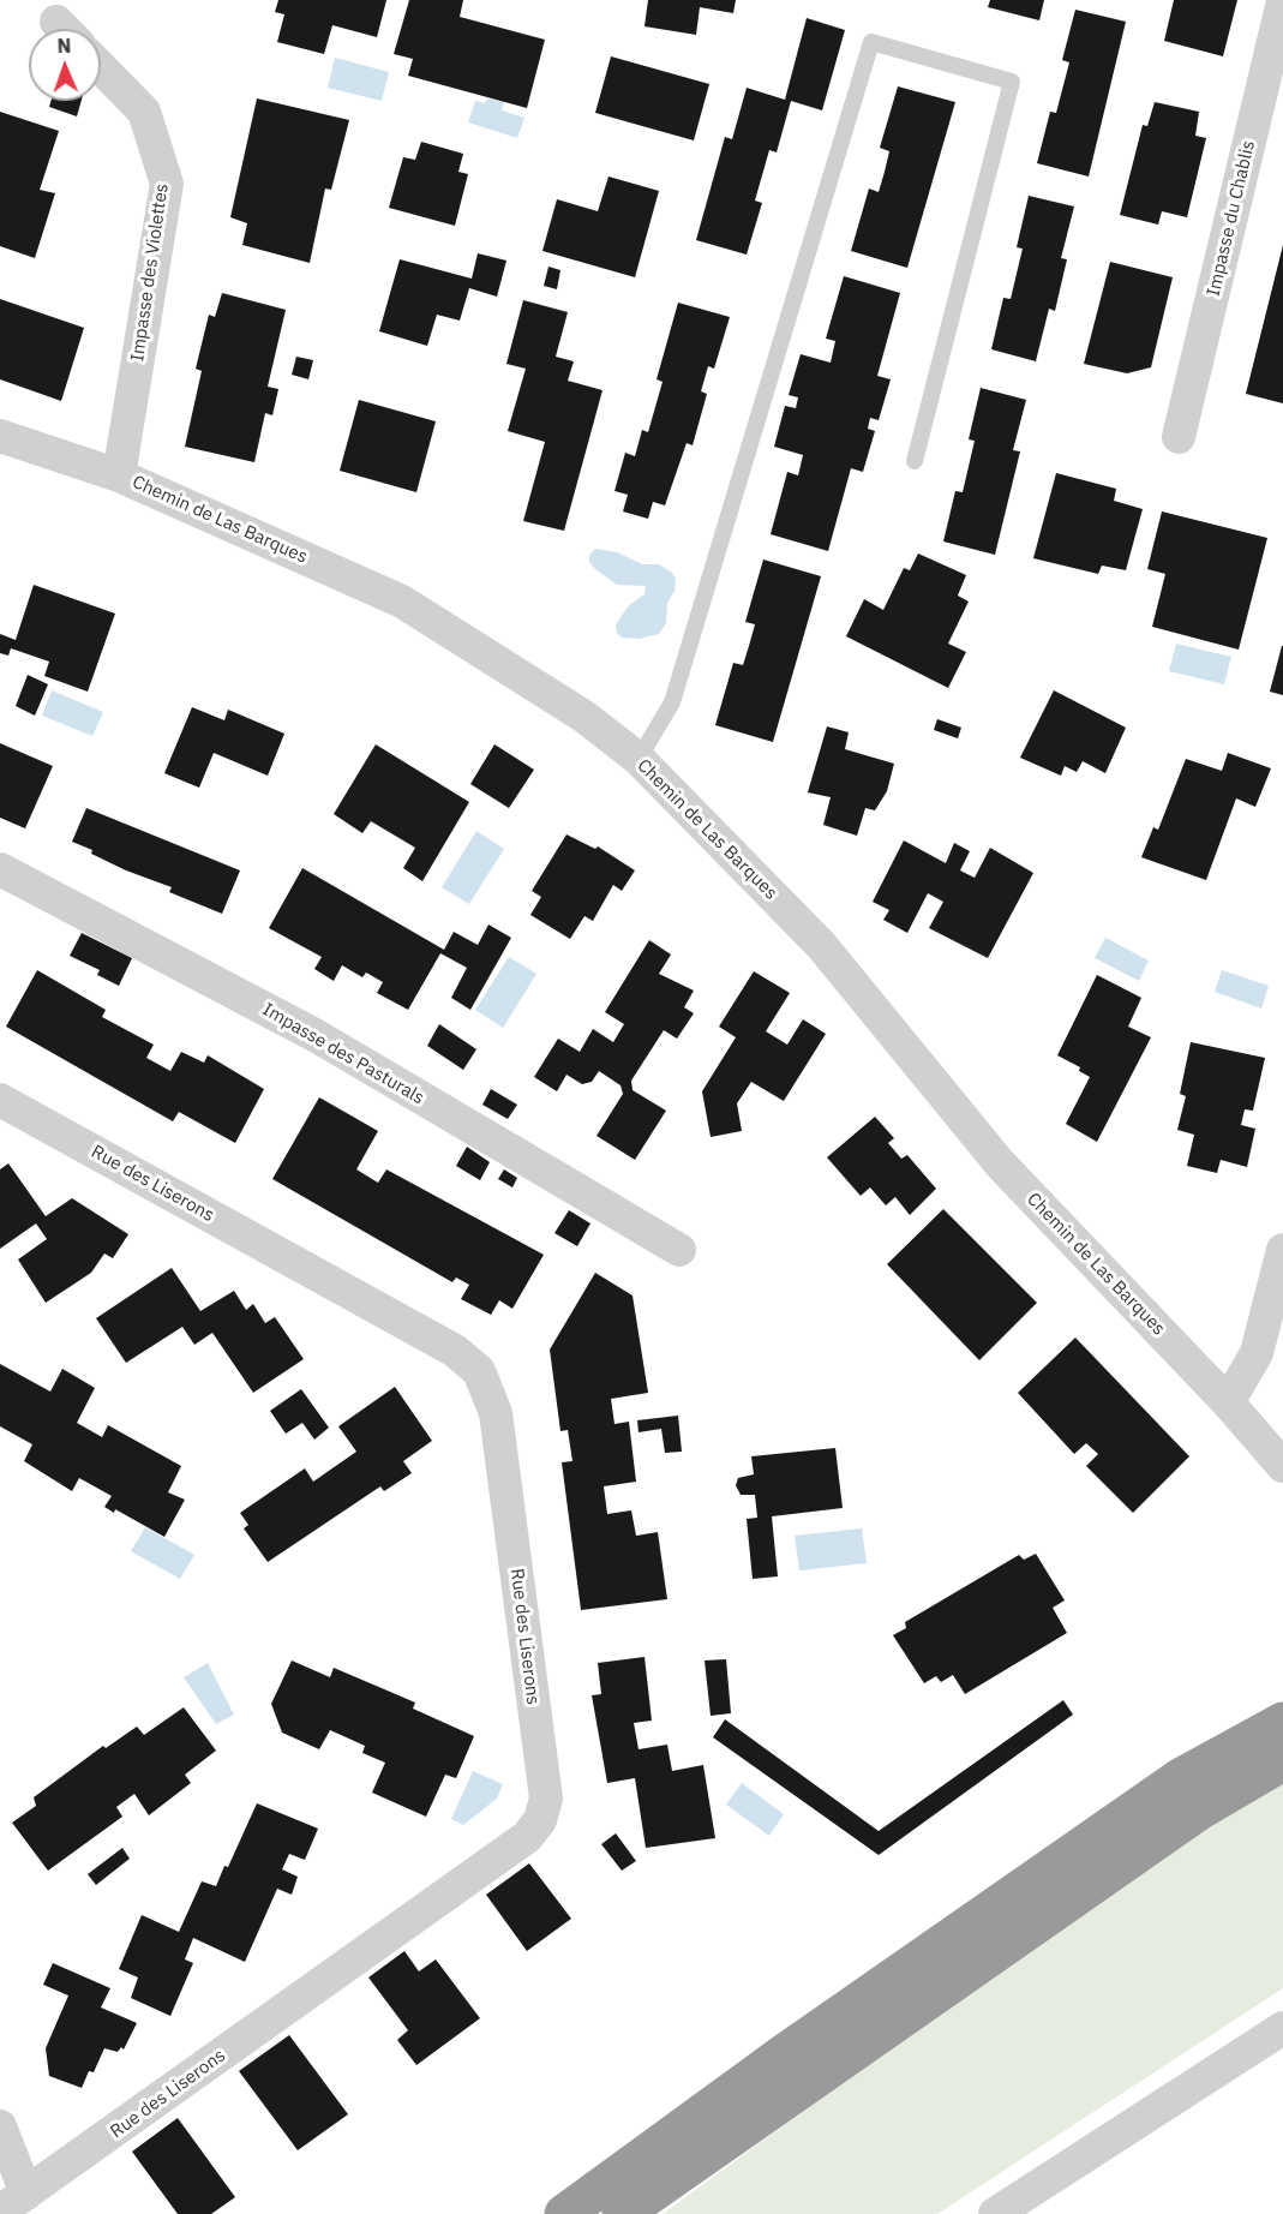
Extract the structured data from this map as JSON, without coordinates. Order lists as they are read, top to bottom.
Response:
{
  "streets": {
    "street": [
      "Impasse du Chablis",
      "Impasse des Violettes",
      "Chemin de Las Barques",
      "Impasse des Pasturals",
      "Rue des Liserons"
    ]
  },
  "crossings": [
    ["Impasse des Violettes", "Chemin de Las Barques"]
  ],
  "north": "top"
}
